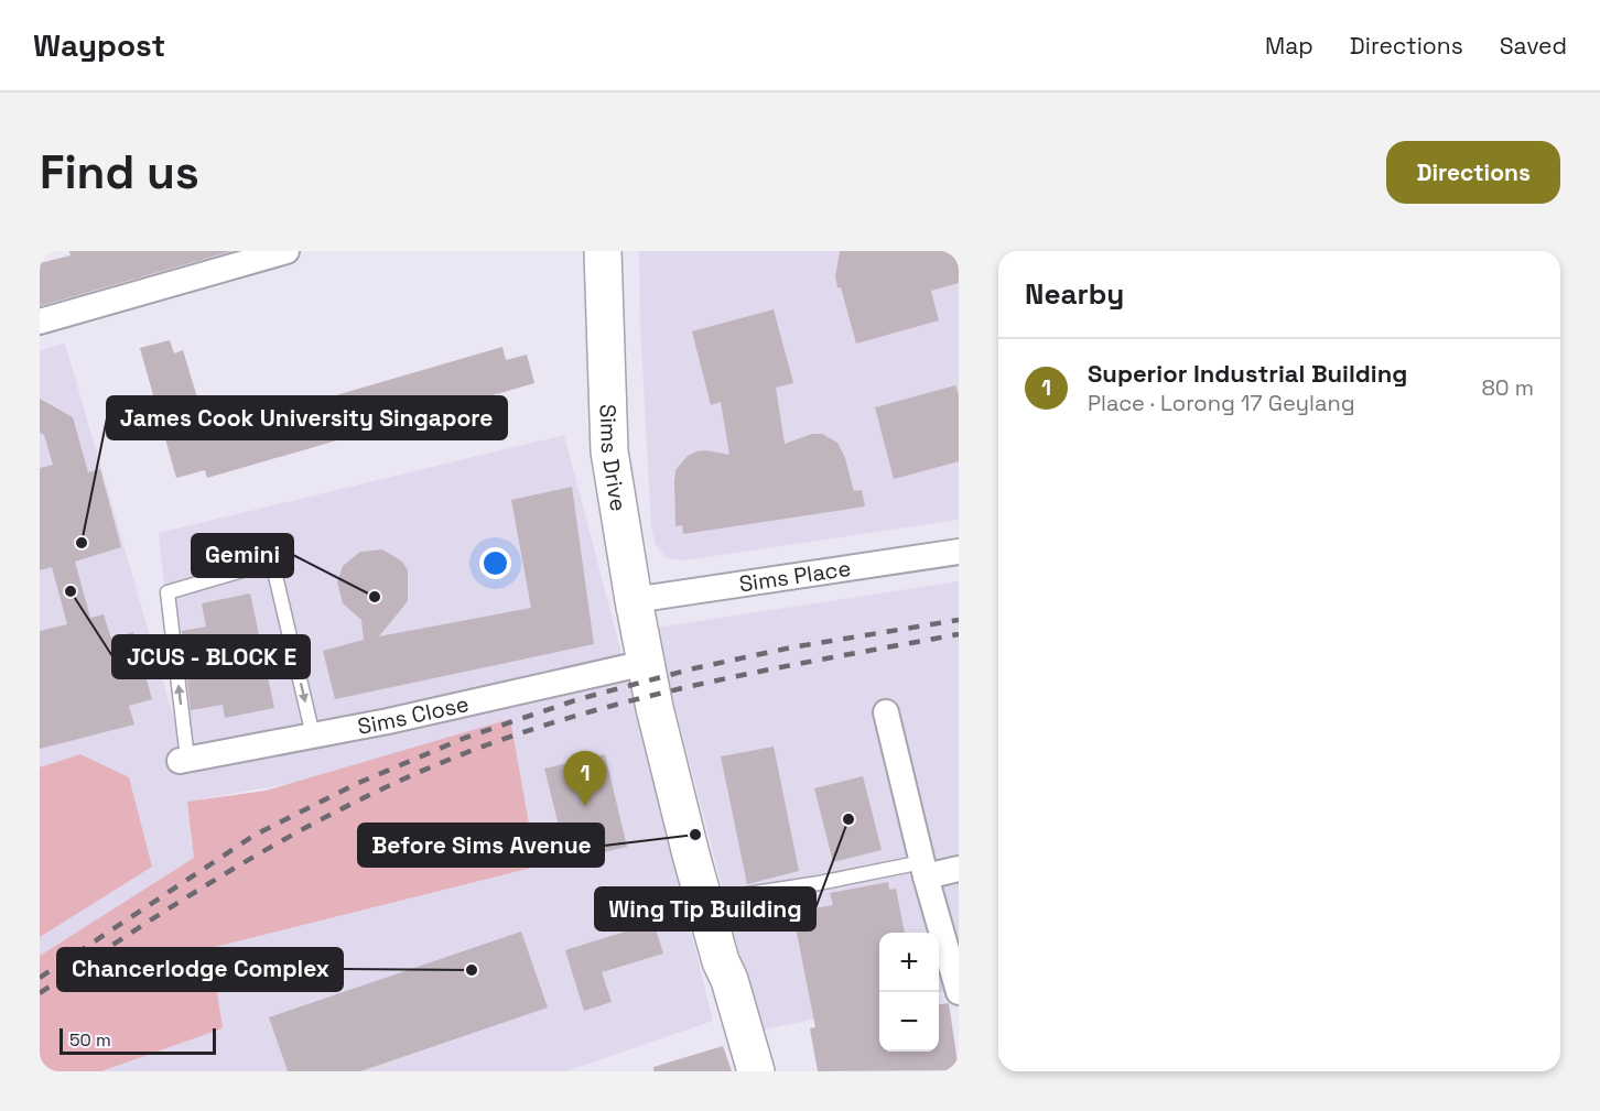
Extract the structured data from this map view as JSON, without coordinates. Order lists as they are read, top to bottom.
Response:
{
  "streets": {
    "street": ["Sims Drive", "Sims Place", "Sims Close"]
  },
  "crossings": [
    ["Sims Drive", "Sims Place"],
    ["Sims Drive", "Sims Close"]
  ],
  "places": [
    "James Cook University Singapore",
    "JCUS - BLOCK E",
    "Gemini",
    "Wing Tip Building",
    "Before Sims Avenue",
    "Chancerlodge Complex"
  ],
  "scale_bar": "50 m",
  "page": {
    "header": "Waypost",
    "nav": ["Map", "Directions", "Saved"],
    "buttons": "Directions",
    "title": "Find us",
    "heading": "Nearby",
    "list": [
      {
        "mark": "1",
        "name": "Superior Industrial Building",
        "note": "Place · Lorong 17 Geylang",
        "value": "80 m"
      }
    ],
    "pins": "1",
    "map_buttons": ["+", "−"],
    "scale": "50 m"
  }
}
